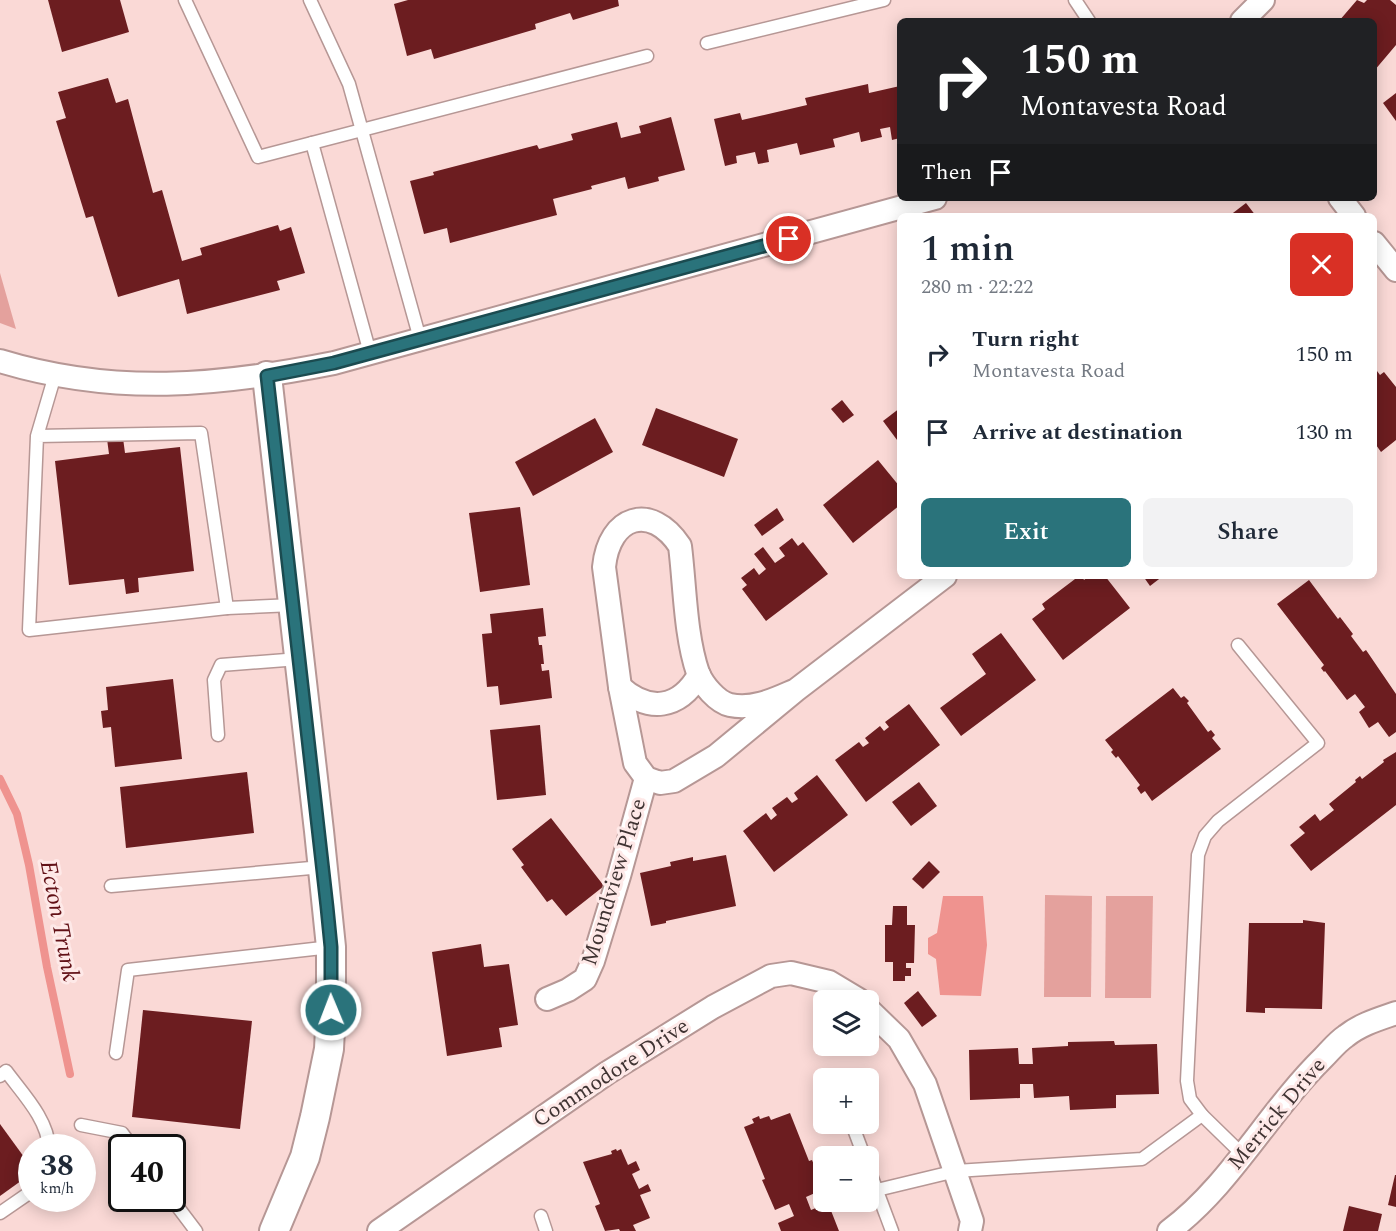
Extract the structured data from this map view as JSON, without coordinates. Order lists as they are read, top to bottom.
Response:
{
  "streets": {
    "street": ["Moundview Place", "Commodore Drive", "Merrick Drive"]
  },
  "water": ["Ecton Trunk"],
  "page": {
    "turn": ["150 m", "Montavesta Road"],
    "then": "Then",
    "heading": ["1 min", "280 m · 22:22"],
    "list": [
      {
        "name": "Turn right",
        "note": "Montavesta Road",
        "value": "150 m"
      },
      {
        "name": "Arrive at destination",
        "value": "130 m"
      }
    ],
    "buttons": ["Exit", "Share"],
    "map_buttons": ["+", "−"],
    "speed": "38 km/h",
    "limit": "40"
  }
}
